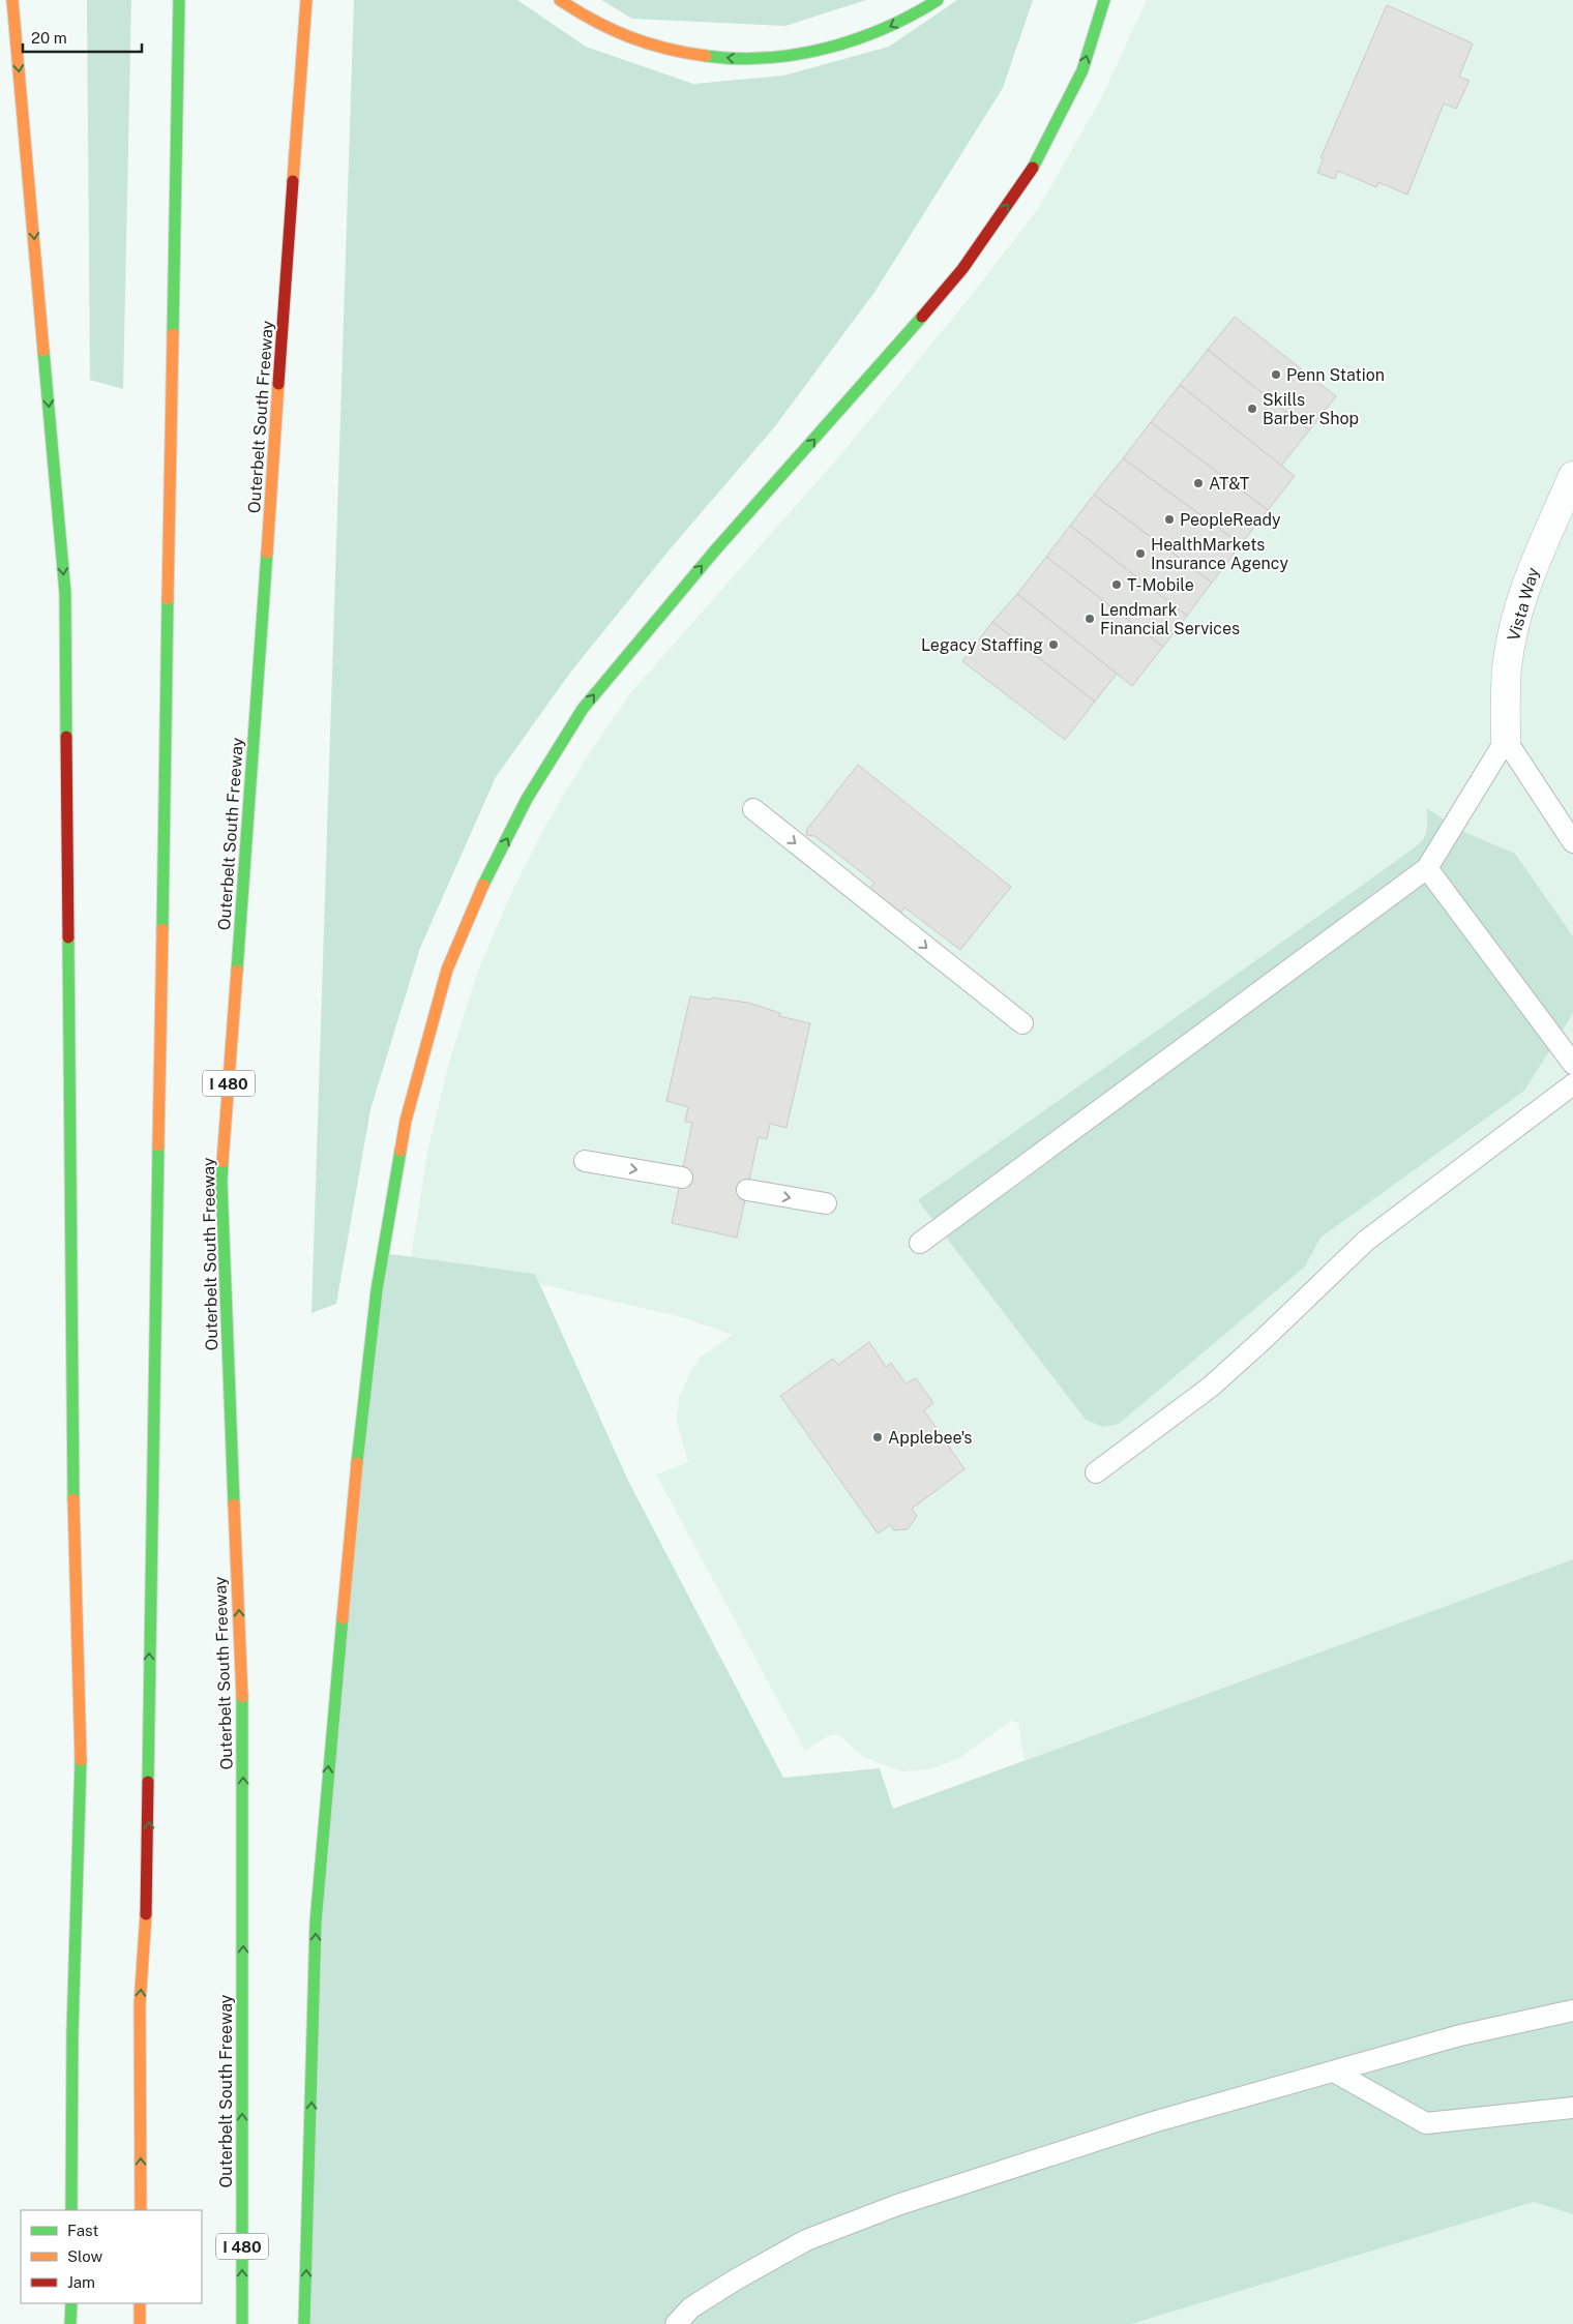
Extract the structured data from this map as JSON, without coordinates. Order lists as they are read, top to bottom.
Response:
{
  "streets": {
    "highway": ["Outerbelt South Freeway", "I 480"],
    "street": ["Vista Way"]
  },
  "places": [
    "Penn Station",
    "Skills Barber Shop",
    "AT&T",
    "PeopleReady",
    "HealthMarkets Insurance Agency",
    "T-Mobile",
    "Lendmark Financial Services",
    "Legacy Staffing",
    "Applebee's"
  ],
  "legend": ["Fast", "Slow", "Jam"],
  "scale_bar": "20 m"
}
